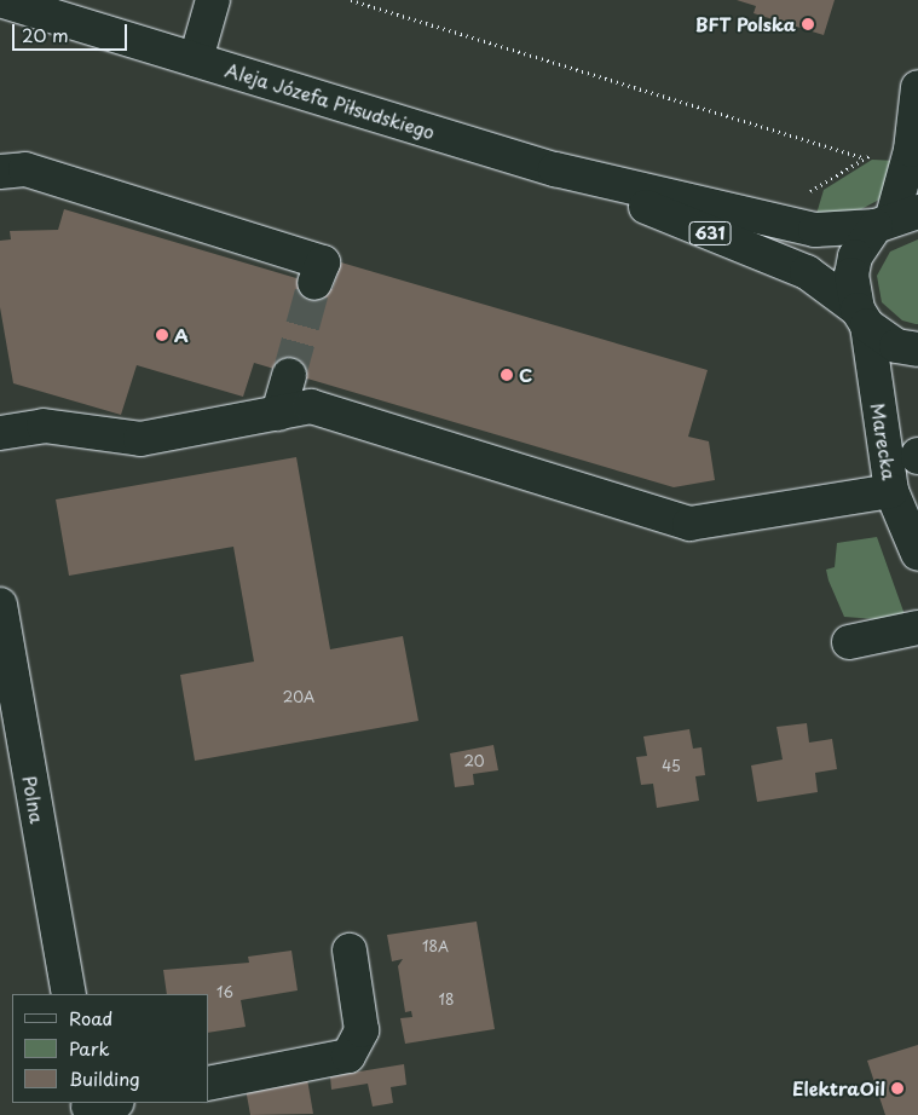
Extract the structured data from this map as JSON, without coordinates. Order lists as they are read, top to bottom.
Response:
{
  "streets": {
    "main road": [
      "Aleja Józefa Piłsudskiego",
      "631",
      "Marecka",
      "Polna"
    ]
  },
  "crossings": [
    ["Aleja Józefa Piłsudskiego", "Marecka"]
  ],
  "places": [
    "BFT Polska",
    "A",
    "C",
    "ElektraOil"
  ],
  "house_numbers": [
    "20A",
    "20",
    "45",
    "18A",
    "16",
    "18"
  ],
  "legend": ["Road", "Park", "Building"],
  "scale_bar": "20 m"
}
